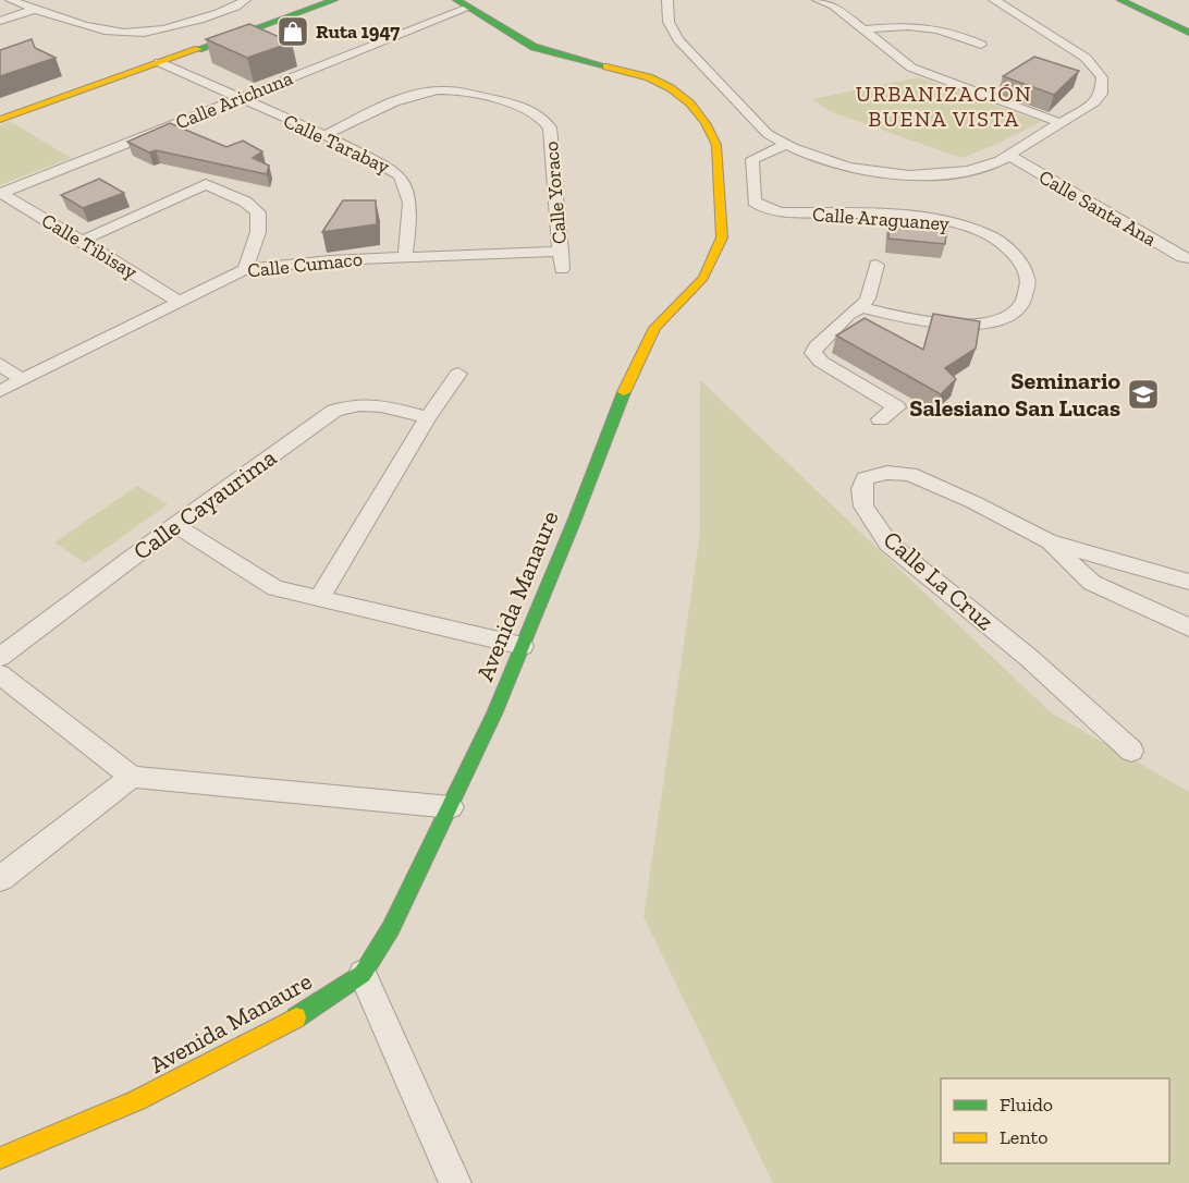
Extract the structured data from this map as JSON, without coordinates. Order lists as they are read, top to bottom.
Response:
{
  "streets": {
    "street": [
      "Calle Arichuna",
      "Calle Tarabay",
      "Calle Yoraco",
      "Calle Santa Ana",
      "Calle Araguaney",
      "Calle Tibisay",
      "Calle Cumaco",
      "Calle Cayaurima",
      "Calle La Cruz",
      "Avenida Manaure"
    ]
  },
  "crossings": [
    ["Calle Arichuna", "Calle Tarabay"],
    ["Calle Arichuna", "Calle Tibisay"],
    ["Calle Arichuna", "Avenida Manaure"],
    ["Calle Tarabay", "Calle Yoraco"],
    ["Calle Tarabay", "Calle Cumaco"],
    ["Calle Yoraco", "Calle Cumaco"],
    ["Calle Tibisay", "Calle Cumaco"]
  ],
  "districts": ["URBANIZACIÓN BUENA VISTA"],
  "places": {
    "shop": ["Ruta 1947"],
    "school or university": ["Seminario Salesiano San Lucas"]
  },
  "legend": ["Fluido", "Lento"]
}
